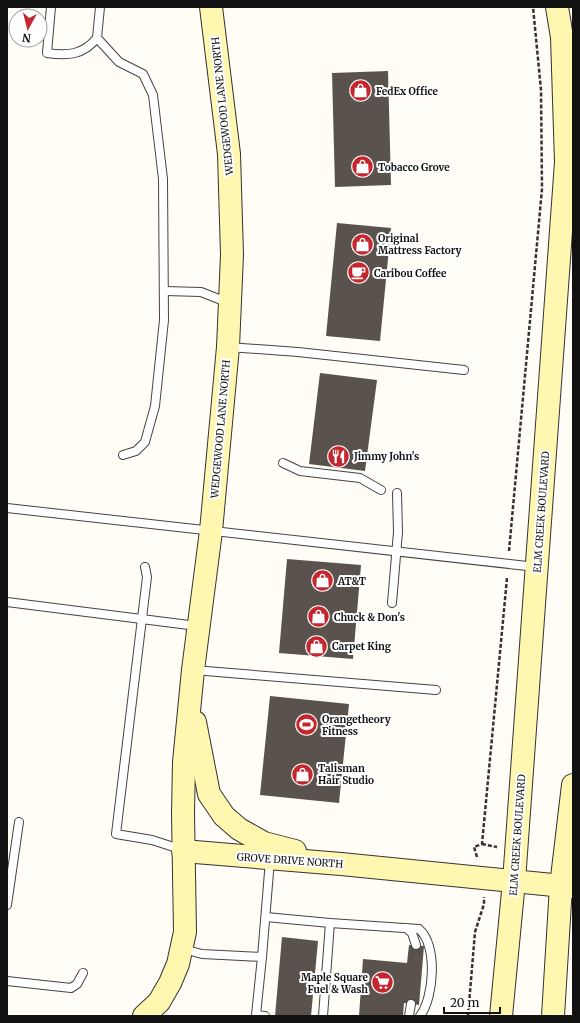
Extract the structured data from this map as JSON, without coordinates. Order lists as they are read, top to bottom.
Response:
{
  "streets": {
    "street": ["WEDGEWOOD LANE NORTH", "ELM CREEK BOULEVARD", "GROVE DRIVE NORTH"]
  },
  "crossings": [
    ["WEDGEWOOD LANE NORTH", "GROVE DRIVE NORTH"],
    ["ELM CREEK BOULEVARD", "GROVE DRIVE NORTH"]
  ],
  "places": {
    "shop": [
      "FedEx Office",
      "Tobacco Grove",
      "Original Mattress Factory",
      "AT&T",
      "Chuck & Don's",
      "Carpet King",
      "Talisman Hair Studio"
    ],
    "cafe": ["Caribou Coffee"],
    "restaurant": ["Jimmy John's"],
    "sports": ["Orangetheory Fitness"],
    "supermarket": ["Maple Square Fuel & Wash"]
  },
  "scale_bar": "20 m",
  "north": "bottom"
}
